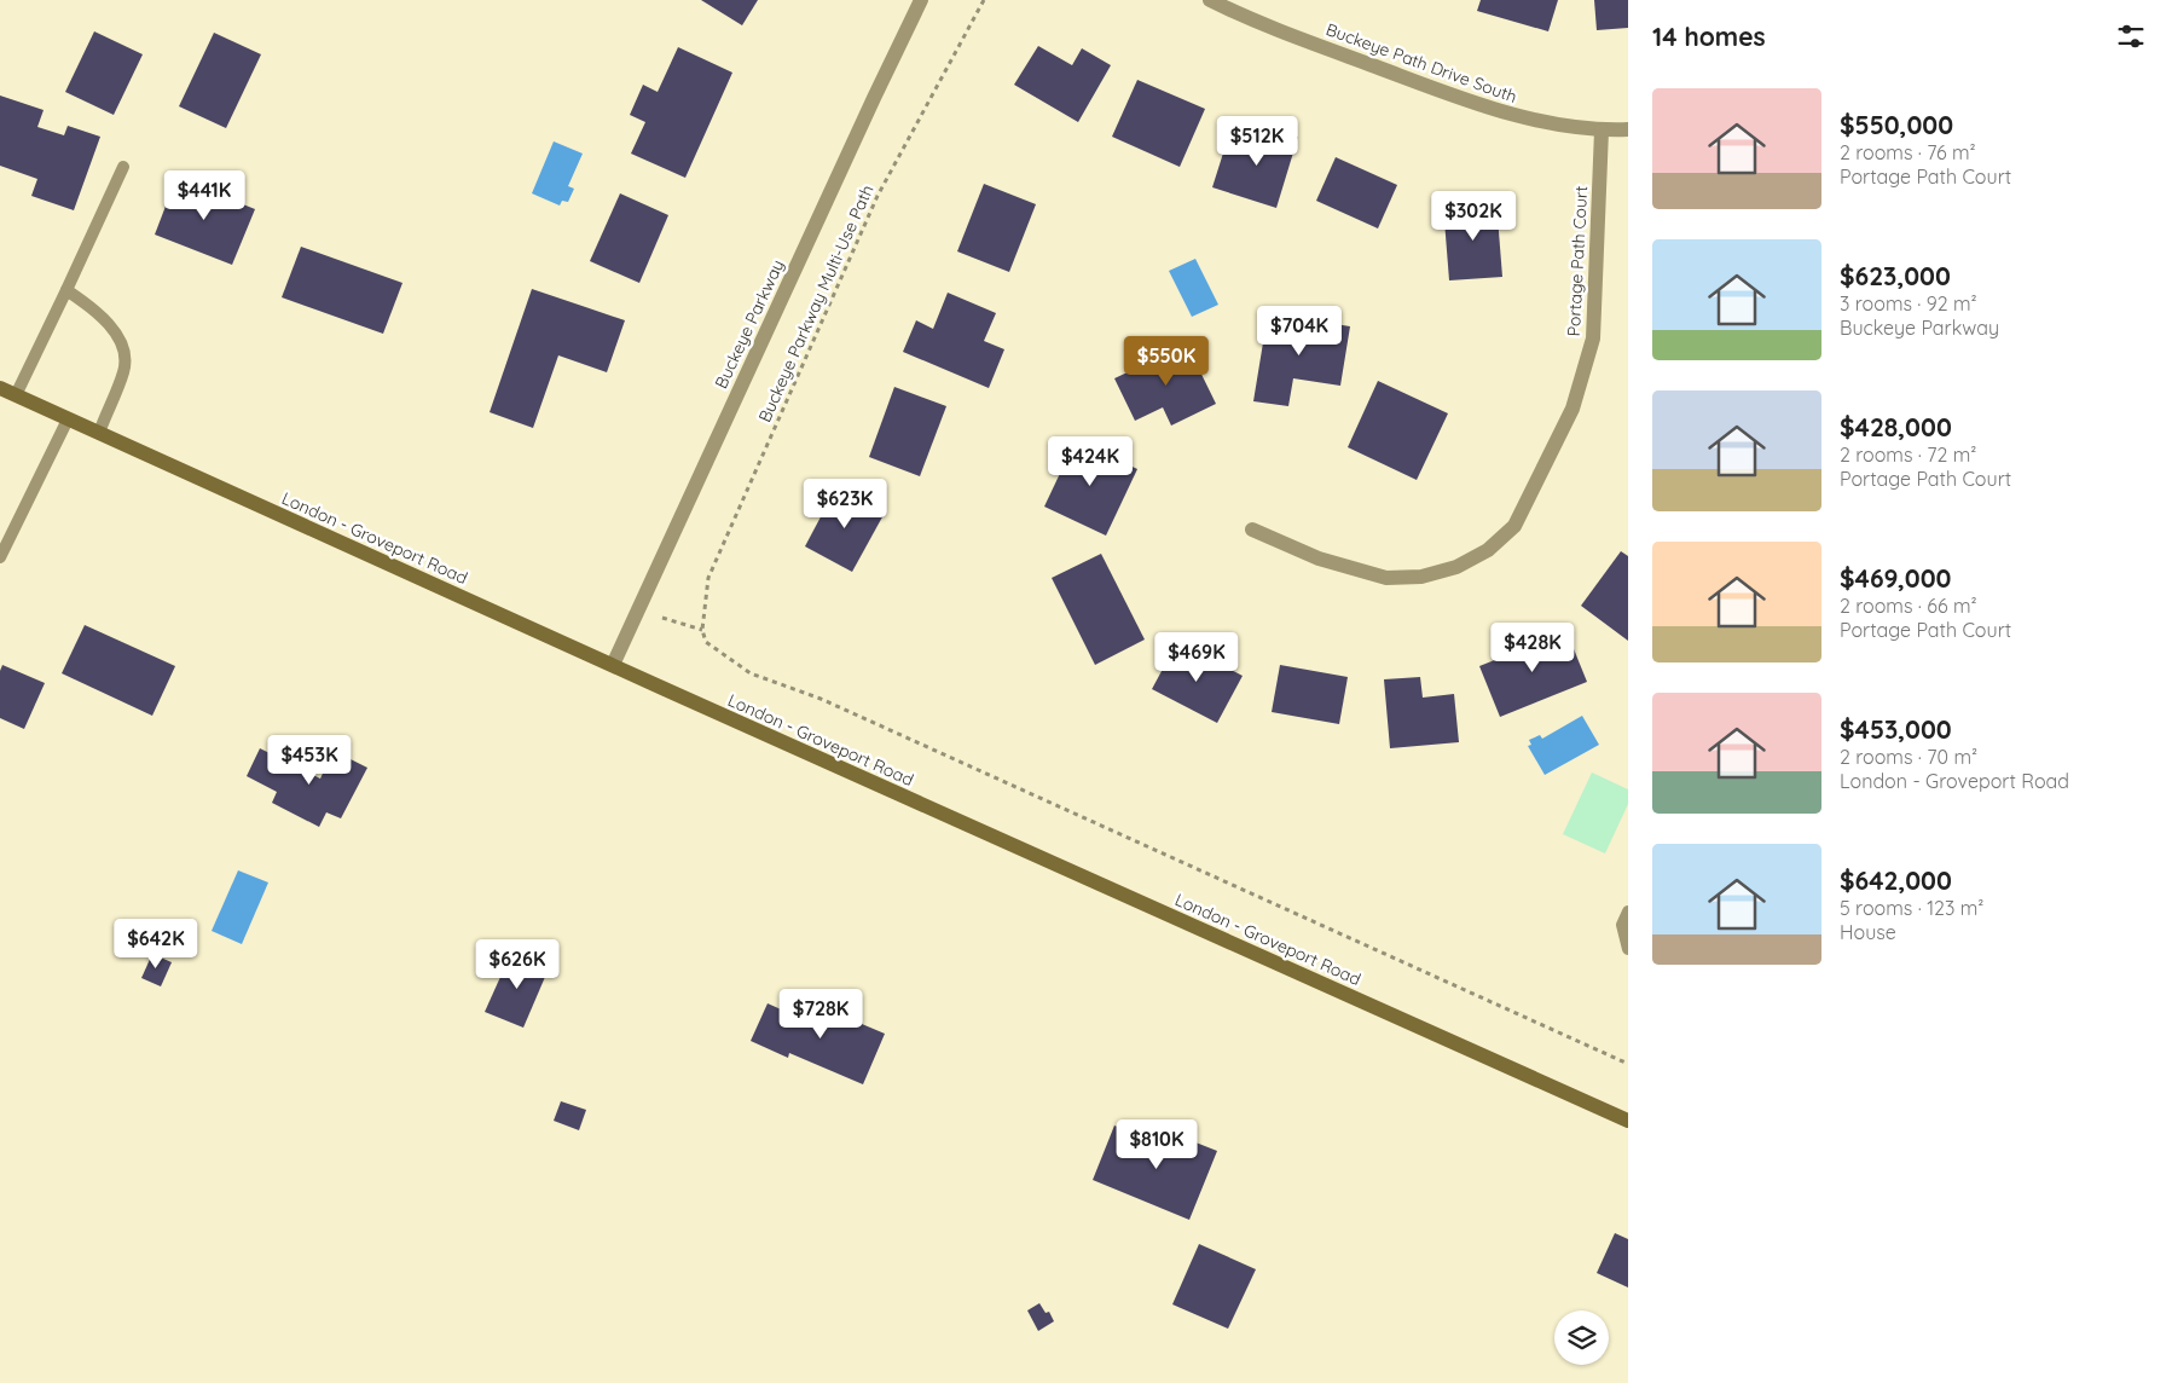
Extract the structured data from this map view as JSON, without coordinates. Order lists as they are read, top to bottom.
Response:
{
  "streets": {
    "main road": ["London - Groveport Road"],
    "street": ["Buckeye Path Drive South", "Portage Path Court", "Buckeye Parkway"],
    "path": ["Buckeye Parkway Multi-Use Path"]
  },
  "crossings": [
    ["Buckeye Path Drive South", "Portage Path Court"],
    ["Buckeye Parkway", "London - Groveport Road"]
  ],
  "page": {
    "heading": "14 homes",
    "list": [
      {
        "name": "$550,000",
        "note": "2 rooms · 76 m² · Portage Path Court"
      },
      {
        "name": "$623,000",
        "note": "3 rooms · 92 m² · Buckeye Parkway"
      },
      {
        "name": "$428,000",
        "note": "2 rooms · 72 m² · Portage Path Court"
      },
      {
        "name": "$469,000",
        "note": "2 rooms · 66 m² · Portage Path Court"
      },
      {
        "name": "$453,000",
        "note": "2 rooms · 70 m² · London - Groveport Road"
      },
      {
        "name": "$642,000",
        "note": "5 rooms · 123 m² · House"
      }
    ],
    "price": [
      "$512K",
      "$441K",
      "$302K",
      "$704K",
      "$550K",
      "$424K",
      "$623K",
      "$428K",
      "$469K",
      "$453K",
      "$642K",
      "$626K",
      "$728K",
      "$810K"
    ]
  }
}
